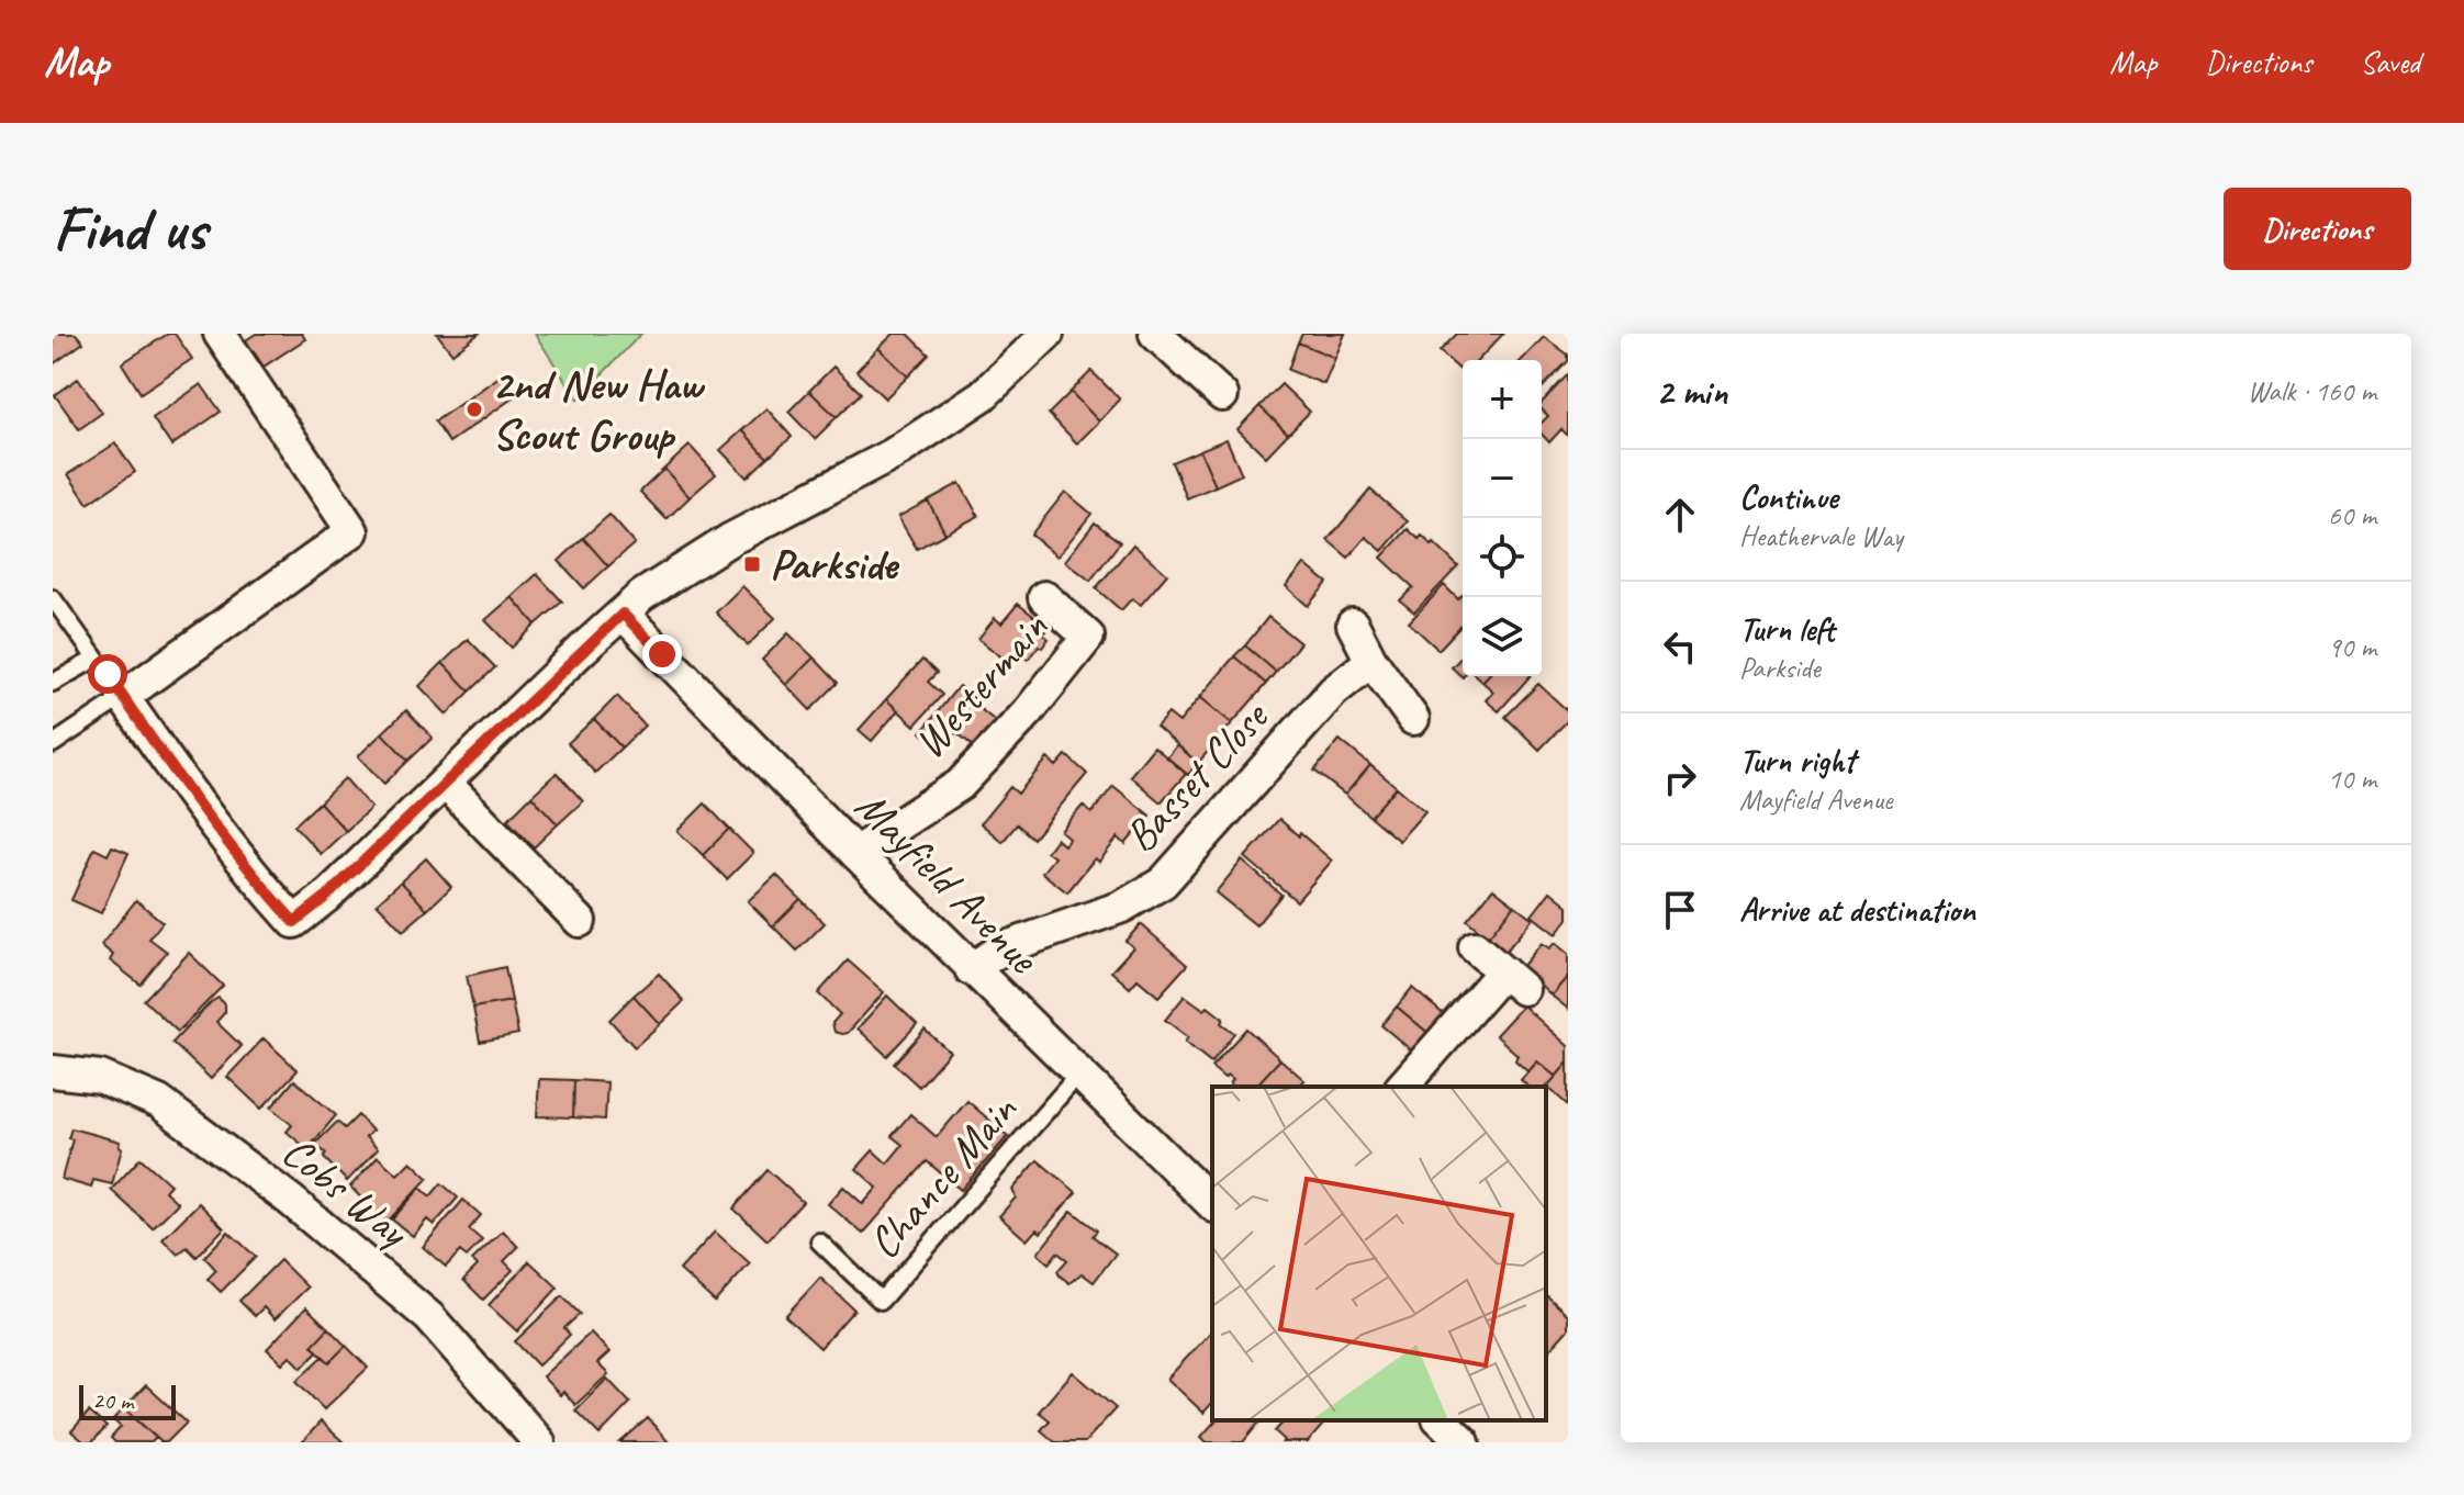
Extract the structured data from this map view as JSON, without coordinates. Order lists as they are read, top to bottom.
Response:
{
  "streets": {
    "street": [
      "Westermain",
      "Basset Close",
      "Mayfield Avenue",
      "Cobs Way"
    ],
    "lane": ["Chance Main"]
  },
  "crossings": [
    ["Westermain", "Mayfield Avenue"],
    ["Basset Close", "Mayfield Avenue"],
    ["Mayfield Avenue", "Chance Main"]
  ],
  "places": {
    "other": ["2nd New Haw Scout Group"],
    "transit": ["Parkside"]
  },
  "scale_bar": "20 m",
  "page": {
    "header": "Map",
    "nav": ["Map", "Directions", "Saved"],
    "buttons": "Directions",
    "title": "Find us",
    "heading": ["2 min", "Walk · 160 m"],
    "map_buttons": ["+", "−"],
    "list": [
      ["Continue", "Heathervale Way", "60 m"],
      ["Turn left", "Parkside", "90 m"],
      ["Turn right", "Mayfield Avenue", "10 m"],
      "Arrive at destination"
    ],
    "scale": "20 m"
  }
}
